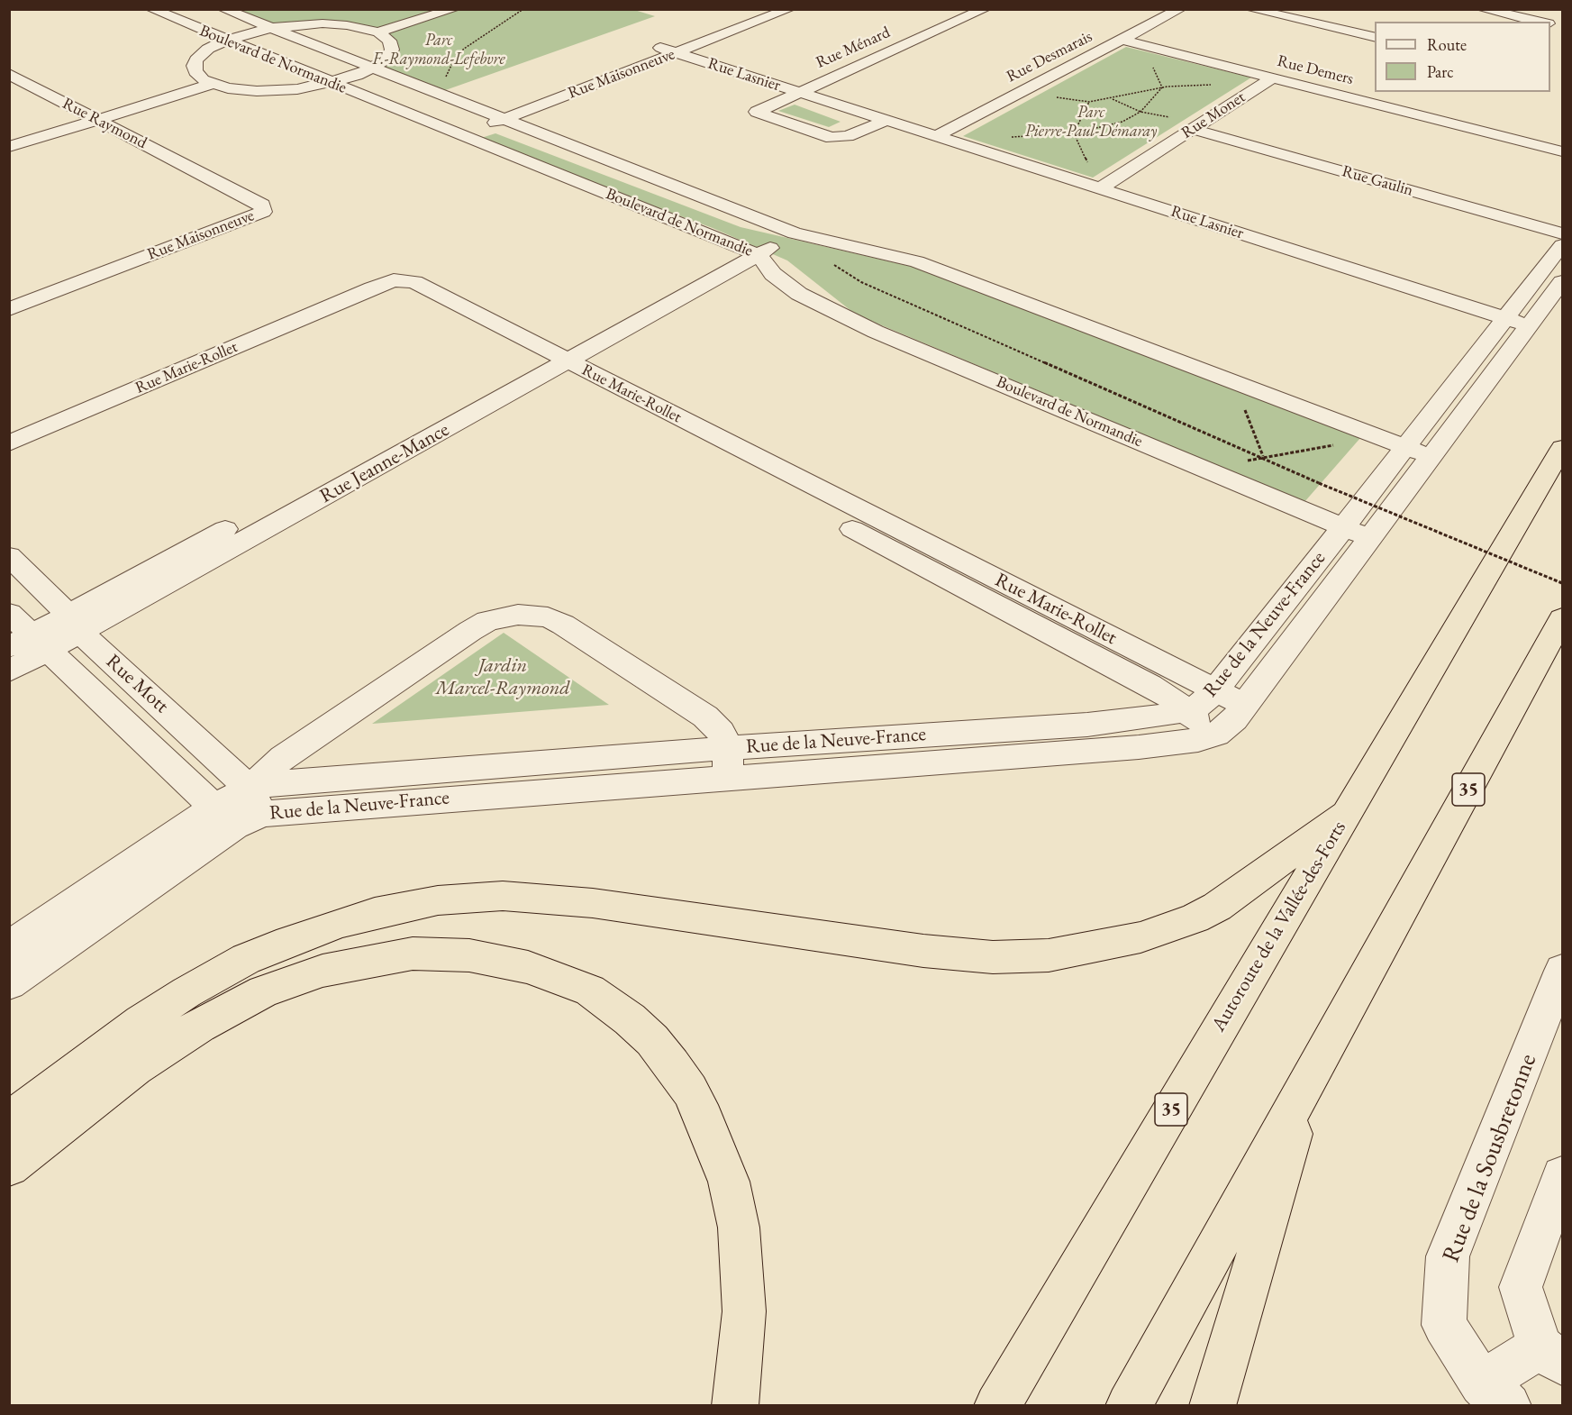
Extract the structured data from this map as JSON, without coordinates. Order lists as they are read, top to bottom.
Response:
{
  "streets": {
    "highway": ["35", "Autoroute de la Vallée-des-Forts"],
    "street": [
      "Rue Ménard",
      "Rue Desmarais",
      "Boulevard de Normandie",
      "Rue Demers",
      "Rue Maisonneuve",
      "Rue Lasnier",
      "Rue Monet",
      "Rue Raymond",
      "Rue Gaulin",
      "Rue Marie-Rollet",
      "Rue Jeanne-Mance",
      "Rue de la Neuve-France",
      "Rue Mott",
      "Rue de la Sousbretonne"
    ]
  },
  "crossings": [
    ["Rue Ménard", "Rue Lasnier"],
    ["Rue Desmarais", "Rue Demers"],
    ["Rue Desmarais", "Rue Lasnier"],
    ["Boulevard de Normandie", "Rue Maisonneuve"],
    ["Boulevard de Normandie", "Rue Jeanne-Mance"],
    ["Boulevard de Normandie", "Rue de la Neuve-France"],
    ["Rue Demers", "Rue Monet"],
    ["Rue Maisonneuve", "Rue Lasnier"],
    ["Rue Maisonneuve", "Rue Raymond"],
    ["Rue Lasnier", "Rue Monet"],
    ["Rue Lasnier", "Rue de la Neuve-France"],
    ["Rue Monet", "Rue Gaulin"],
    ["Rue Marie-Rollet", "Rue Jeanne-Mance"],
    ["Rue Marie-Rollet", "Rue de la Neuve-France"],
    ["Rue Jeanne-Mance", "Rue Mott"],
    ["Rue de la Neuve-France", "Rue Mott"]
  ],
  "parks": ["Parc F.-Raymond-Lefebvre", "Parc Pierre-Paul-Démaray", "Jardin Marcel-Raymond"],
  "legend": ["Route", "Parc"]
}
